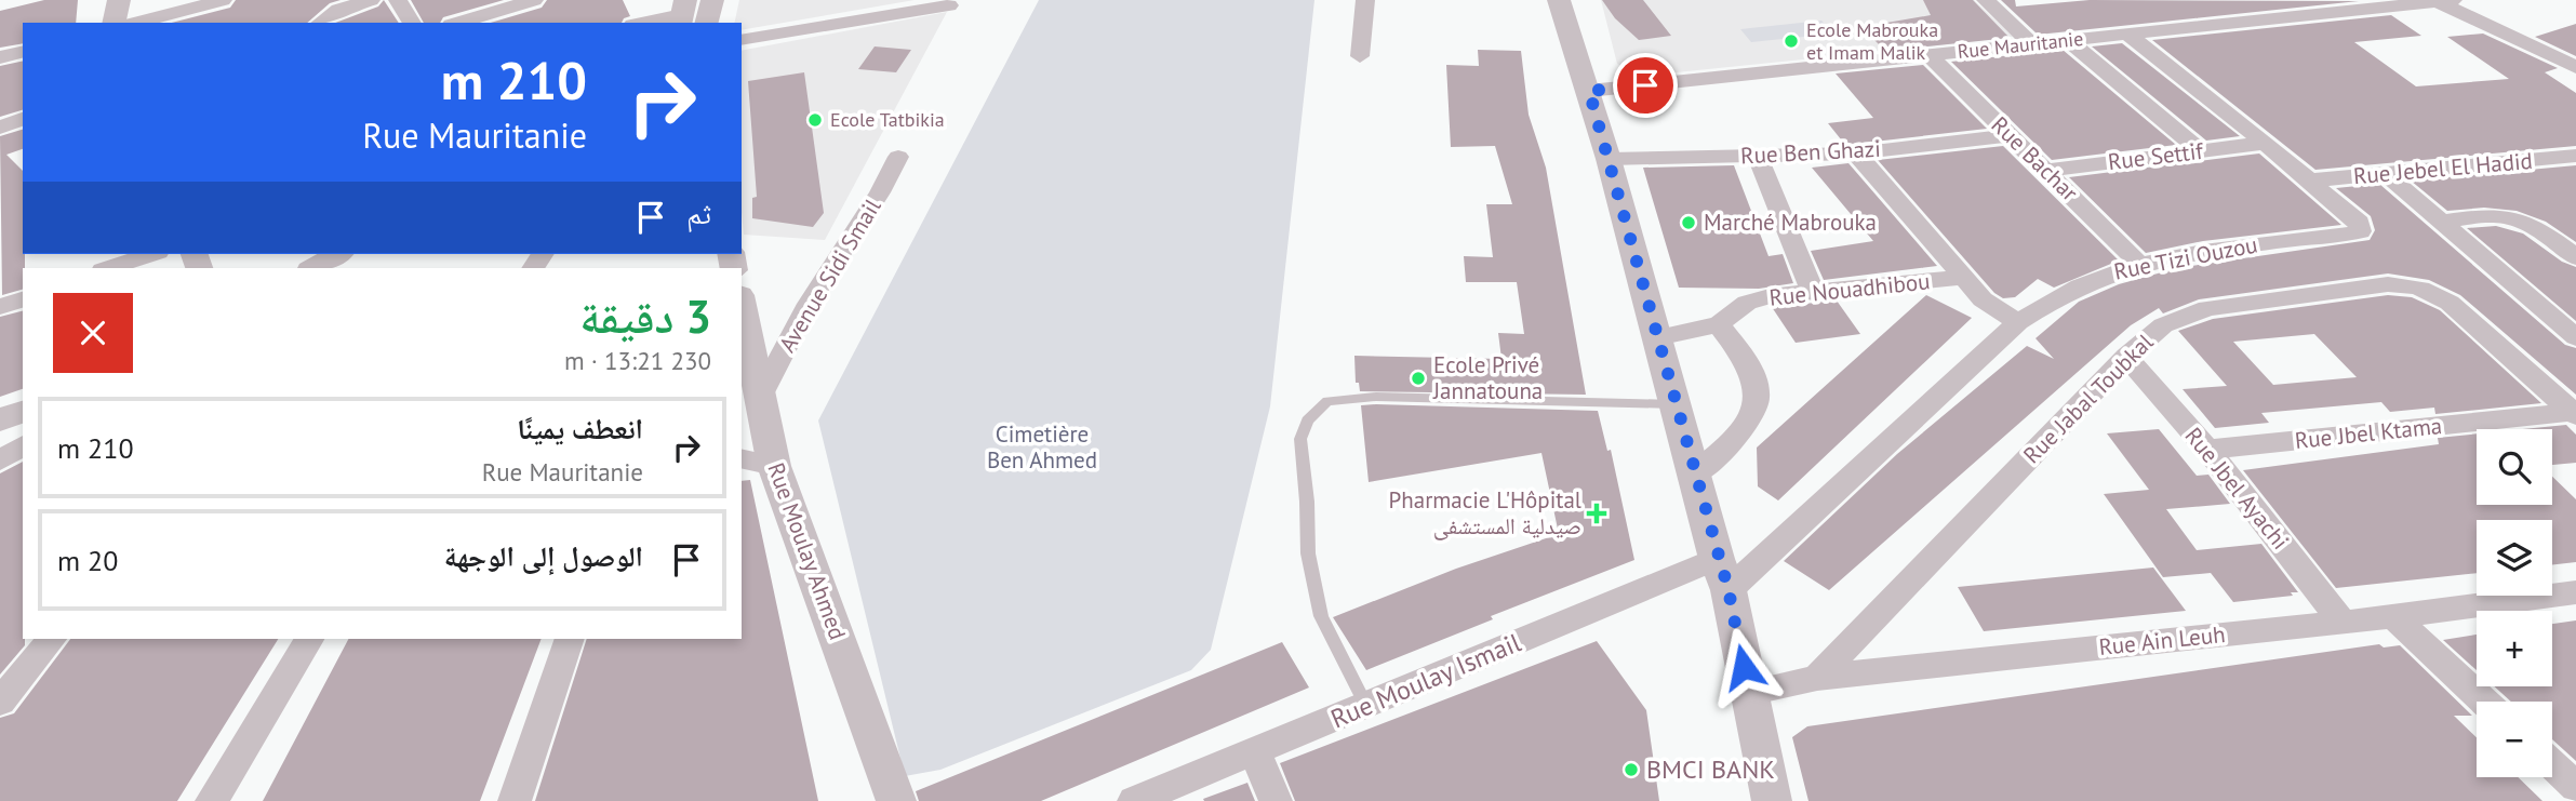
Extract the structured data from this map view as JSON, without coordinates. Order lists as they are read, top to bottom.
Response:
{
  "streets": {
    "street": [
      "Rue Mauritanie",
      "Rue Ben Ghazi",
      "Rue Settif",
      "Rue Bachar",
      "Rue Jebel El Hadid",
      "Rue Tizi Ouzou",
      "Avenue Sidi Smail",
      "Rue Nouadhibou",
      "Rue Jabal Toubkal",
      "Rue Jbel Ktama",
      "Rue Jbel Ayachi",
      "Rue Moulay Ahmed",
      "Rue Ain Leuh",
      "Rue Moulay Ismail"
    ]
  },
  "crossings": [
    ["Rue Mauritanie", "Rue Bachar"],
    ["Rue Mauritanie", "Rue Tizi Ouzou"],
    ["Rue Ben Ghazi", "Rue Bachar"],
    ["Rue Settif", "Rue Bachar"],
    ["Rue Settif", "Rue Tizi Ouzou"],
    ["Rue Bachar", "Rue Tizi Ouzou"],
    ["Rue Jebel El Hadid", "Rue Tizi Ouzou"],
    ["Avenue Sidi Smail", "Rue Moulay Ahmed"],
    ["Rue Jabal Toubkal", "Rue Jbel Ktama"],
    ["Rue Jabal Toubkal", "Rue Jbel Ayachi"],
    ["Rue Jabal Toubkal", "Rue Ain Leuh"],
    ["Rue Jbel Ktama", "Rue Jbel Ayachi"],
    ["Rue Jbel Ayachi", "Rue Ain Leuh"]
  ],
  "parks": ["Cimetière Ben Ahmed"],
  "places": {
    "other": [
      "Ecole Mabrouka et Imam Malik",
      "Ecole Tatbikia",
      "Marché Mabrouka",
      "Ecole Privé Jannatouna",
      "BMCI BANK"
    ],
    "health": ["Pharmacie L'Hôpital صيدلية المستشفى"]
  },
  "page": {
    "turn": ["210 m", "Rue Mauritanie"],
    "then": "ثم",
    "heading": ["3 دقيقة", "230 m · 13:21"],
    "list": [
      {
        "name": "انعطف يمينًا",
        "note": "Rue Mauritanie",
        "value": "210 m"
      },
      {
        "name": "الوصول إلى الوجهة",
        "value": "20 m"
      }
    ],
    "map_buttons": ["+", "−"]
  }
}
